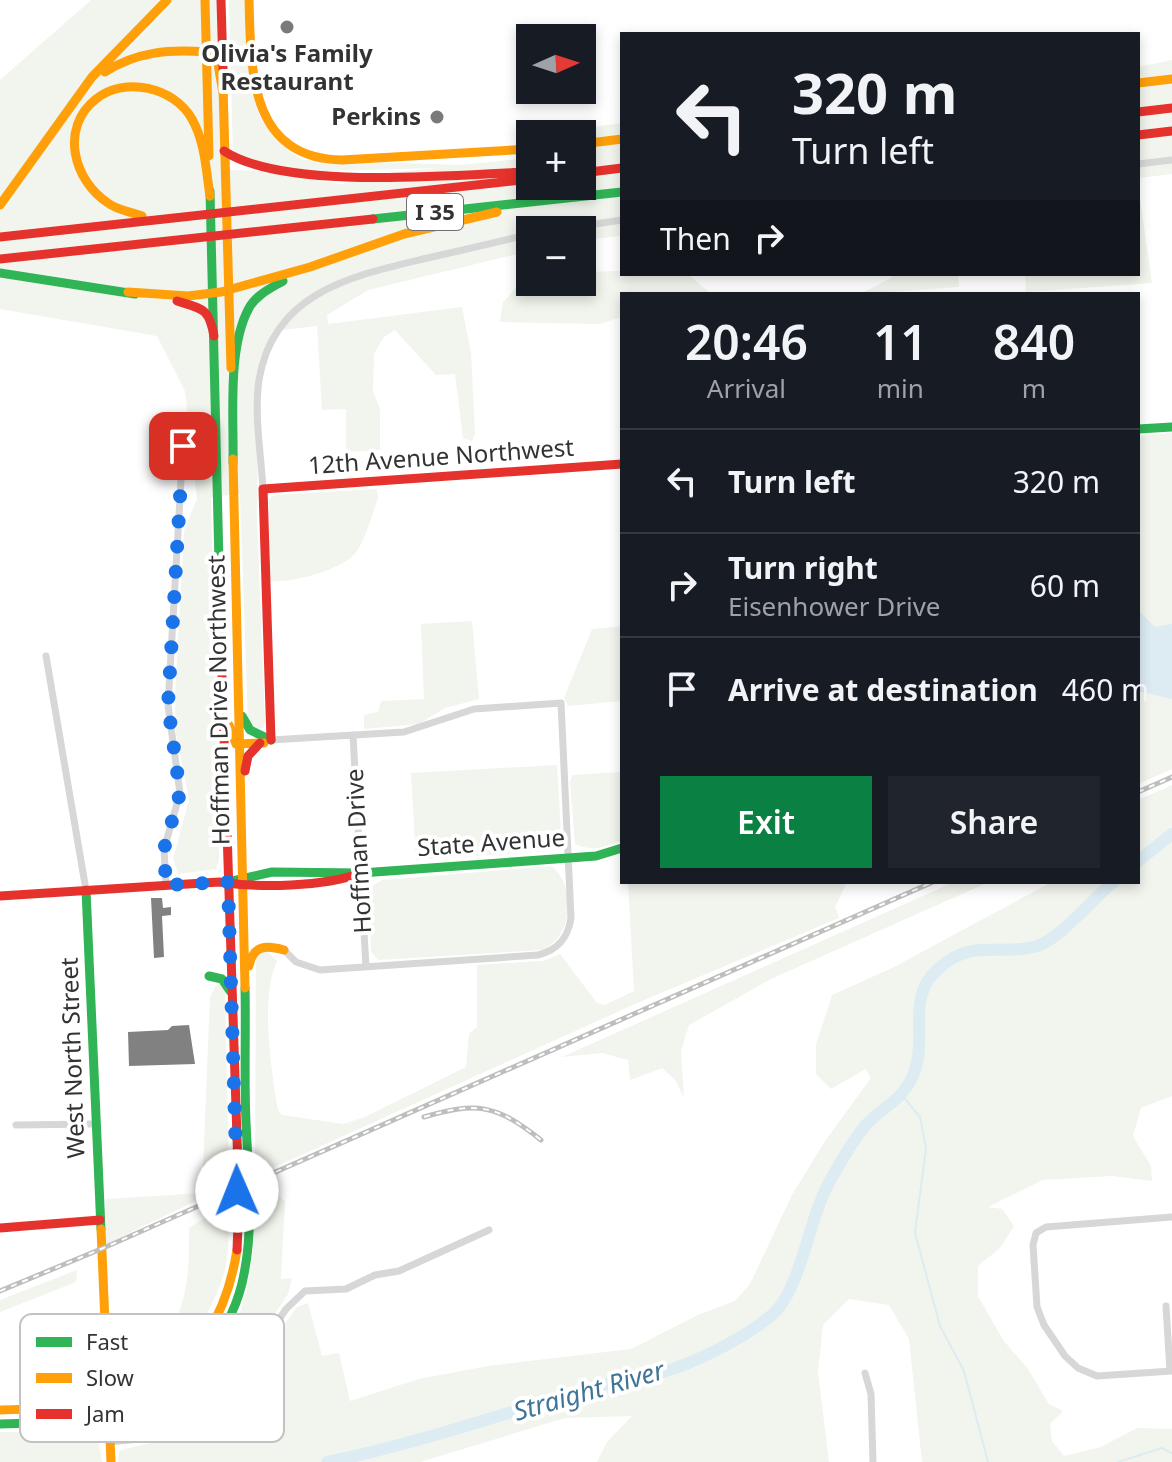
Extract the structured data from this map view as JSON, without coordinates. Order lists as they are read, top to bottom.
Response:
{
  "streets": {
    "main road": [
      "I 35",
      "12th Avenue Northwest",
      "Hoffman Drive Northwest",
      "State Avenue",
      "West North Street"
    ],
    "street": ["Hoffman Drive"]
  },
  "crossings": [
    ["State Avenue", "Hoffman Drive"]
  ],
  "water": ["Straight River"],
  "places": ["Olivia's Family Restaurant", "Perkins"],
  "legend": ["Fast", "Slow", "Jam"],
  "north": "right",
  "page": {
    "map_buttons": ["+", "−"],
    "turn": ["320 m", "Turn left"],
    "then": "Then",
    "eta": [
      "20:46",
      "Arrival",
      "11",
      "min",
      "840",
      "m"
    ],
    "list": [
      {
        "name": "Turn left",
        "value": "320 m"
      },
      {
        "name": "Turn right",
        "note": "Eisenhower Drive",
        "value": "60 m"
      },
      {
        "name": "Arrive at destination",
        "value": "460 m"
      }
    ],
    "buttons": ["Exit", "Share"]
  }
}
